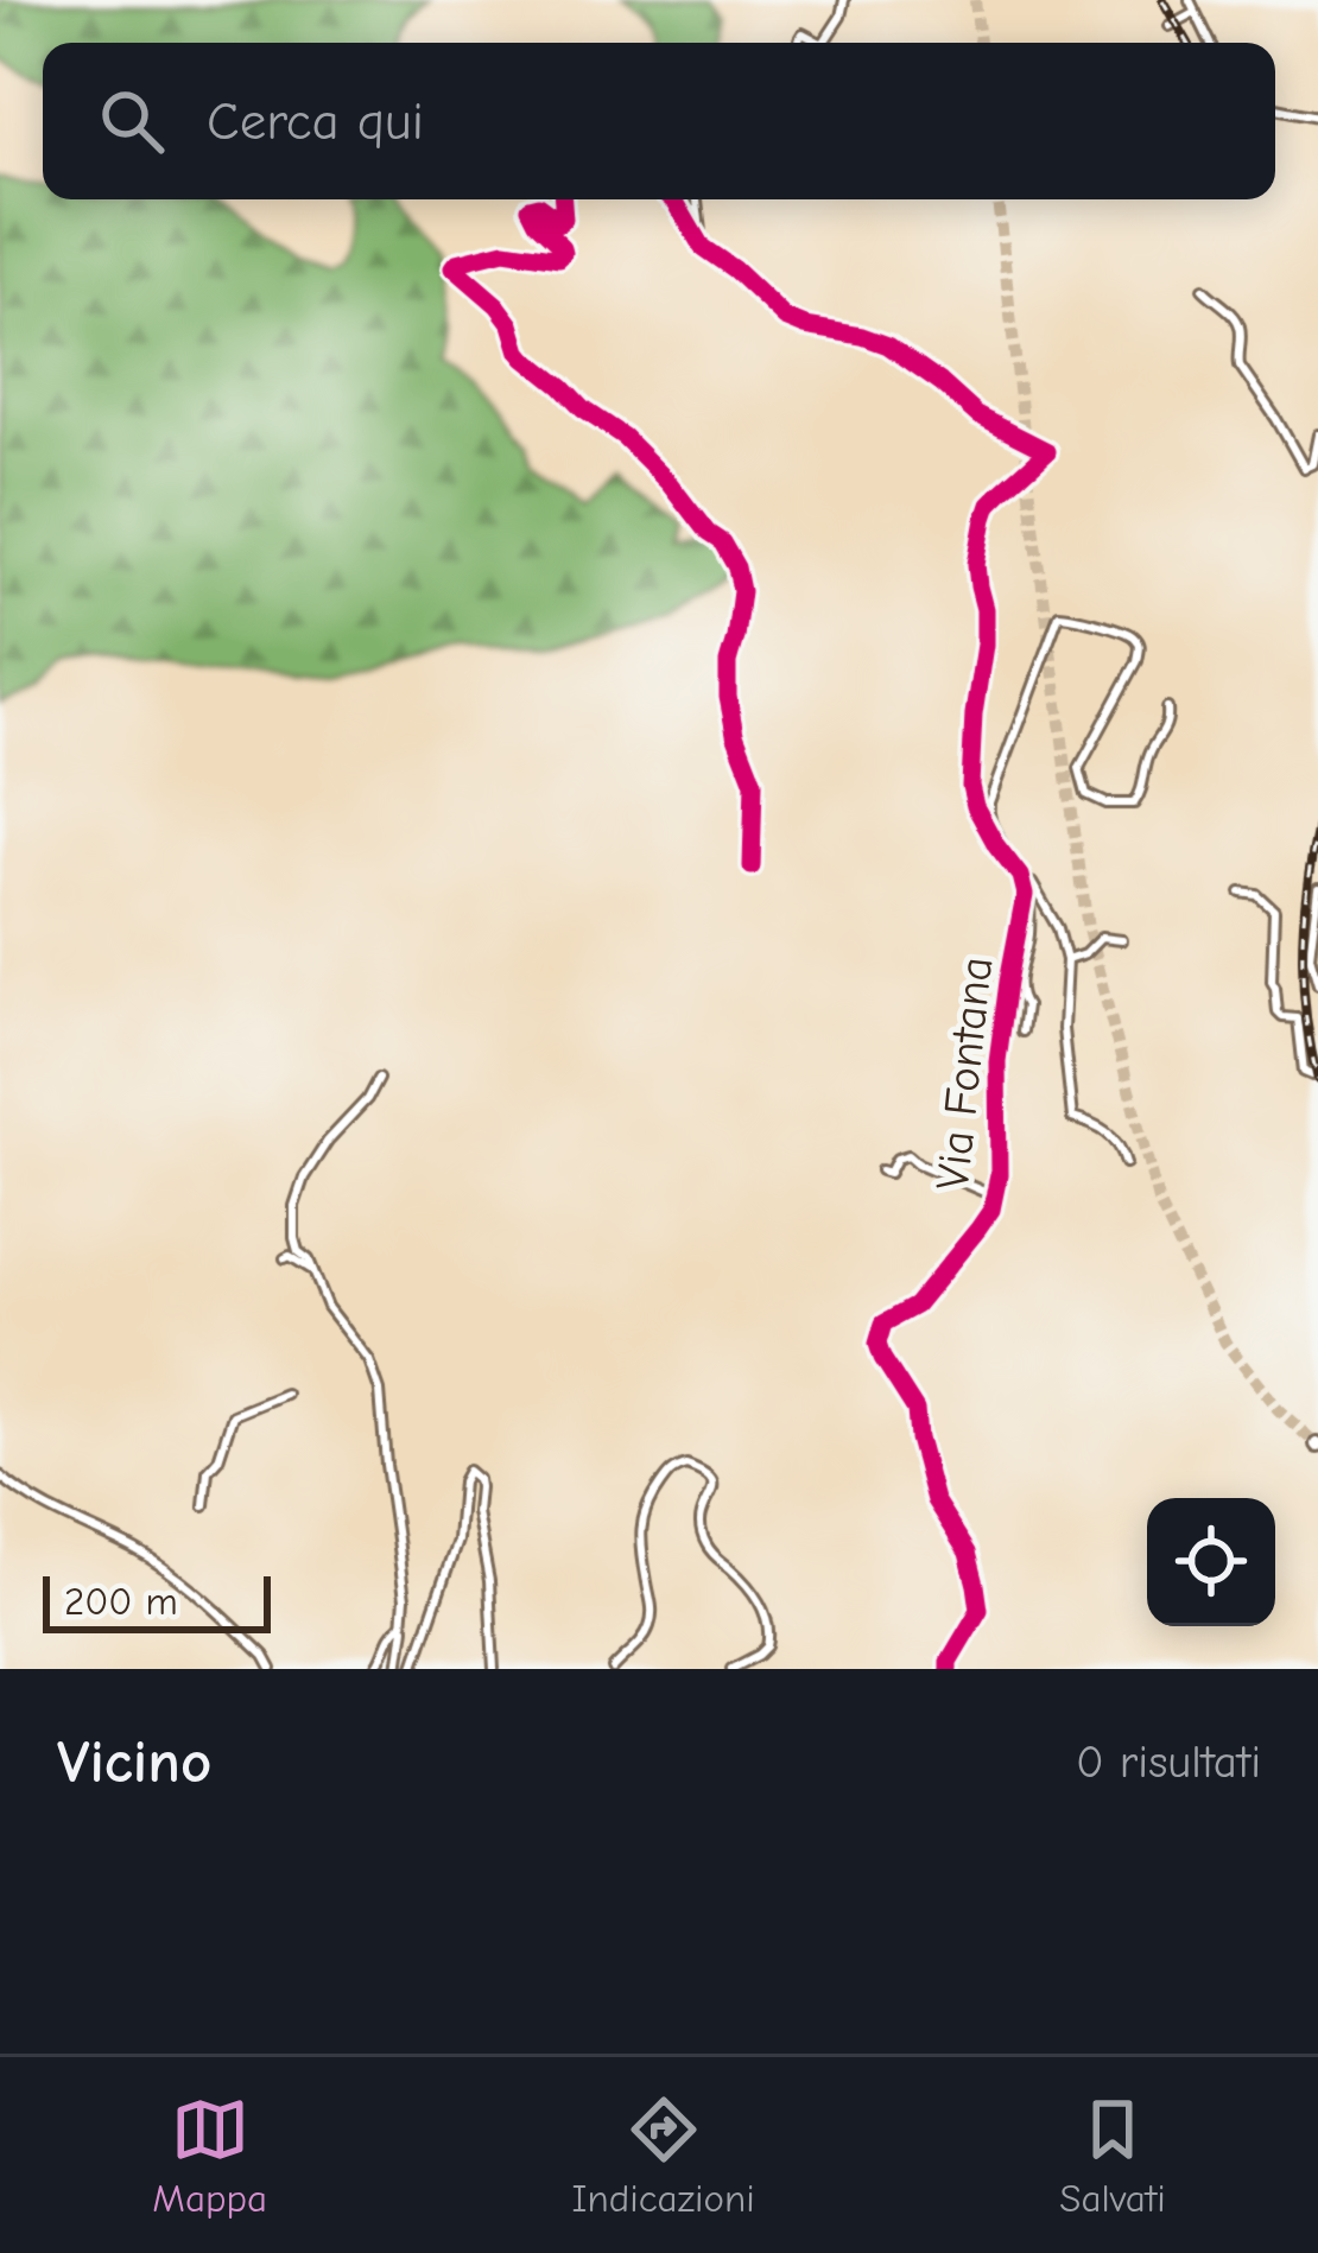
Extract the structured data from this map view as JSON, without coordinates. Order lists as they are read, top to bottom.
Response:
{
  "streets": {
    "street": ["Via Fontana"]
  },
  "scale_bar": "200 m",
  "page": {
    "search": "Cerca qui",
    "scale": "200 m",
    "heading": ["Vicino", "0 risultati"],
    "nav": ["Mappa", "Indicazioni", "Salvati"]
  }
}
